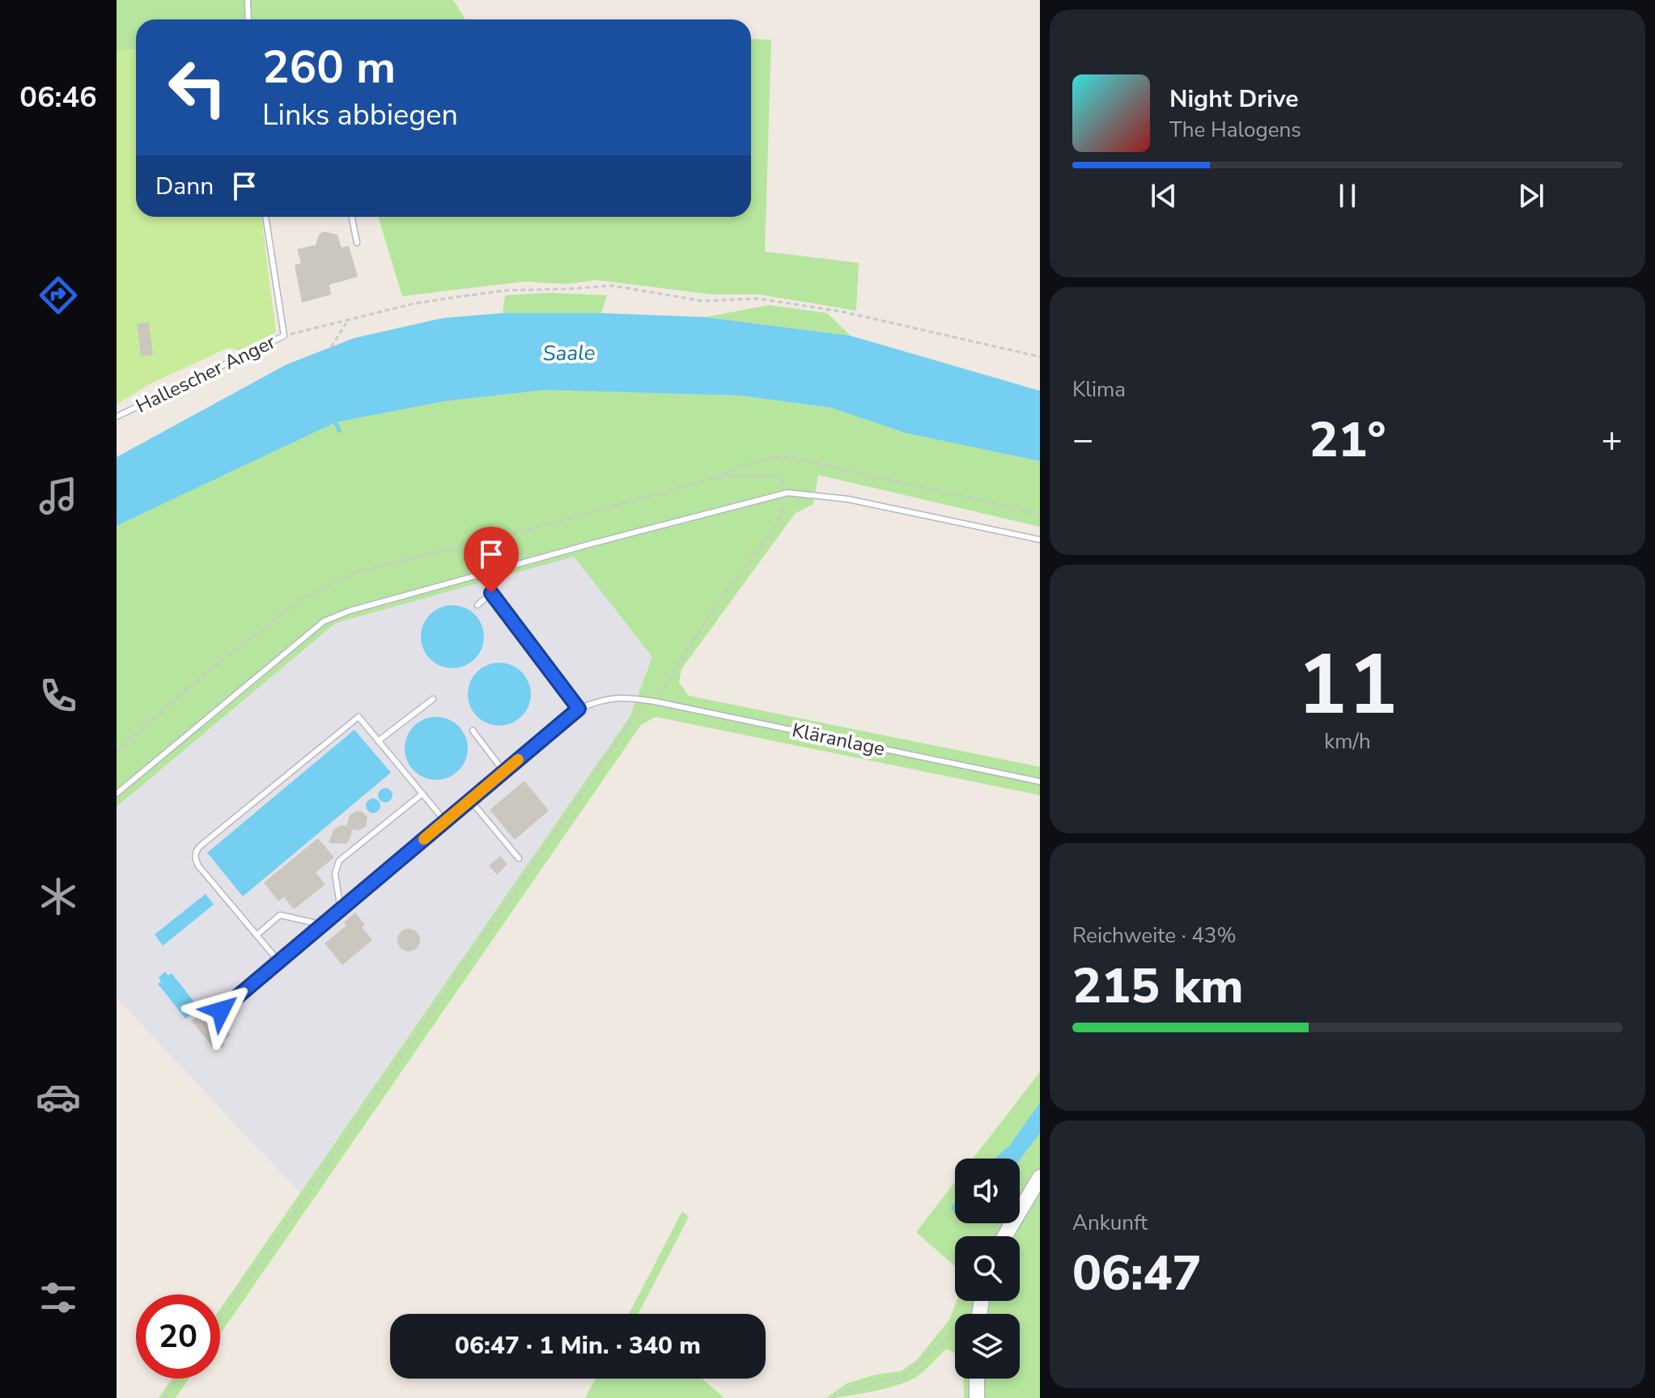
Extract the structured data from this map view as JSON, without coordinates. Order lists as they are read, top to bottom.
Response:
{
  "streets": {
    "lane": ["Hallescher Anger", "Kläranlage"]
  },
  "water": ["Saale"],
  "page": {
    "tabs": "06:46",
    "turn": ["260 m", "Links abbiegen"],
    "song": ["Night Drive", "The Halogens"],
    "then": "Dann",
    "tile": [
      "Klima",
      ["11", "km/h"],
      ["Reichweite · 43%", "215 km"],
      ["Ankunft", "06:47"]
    ],
    "heat": ["−", "21°", "+"],
    "limit": "20",
    "trip": "06:47 · 1 Min. · 340 m"
  }
}
